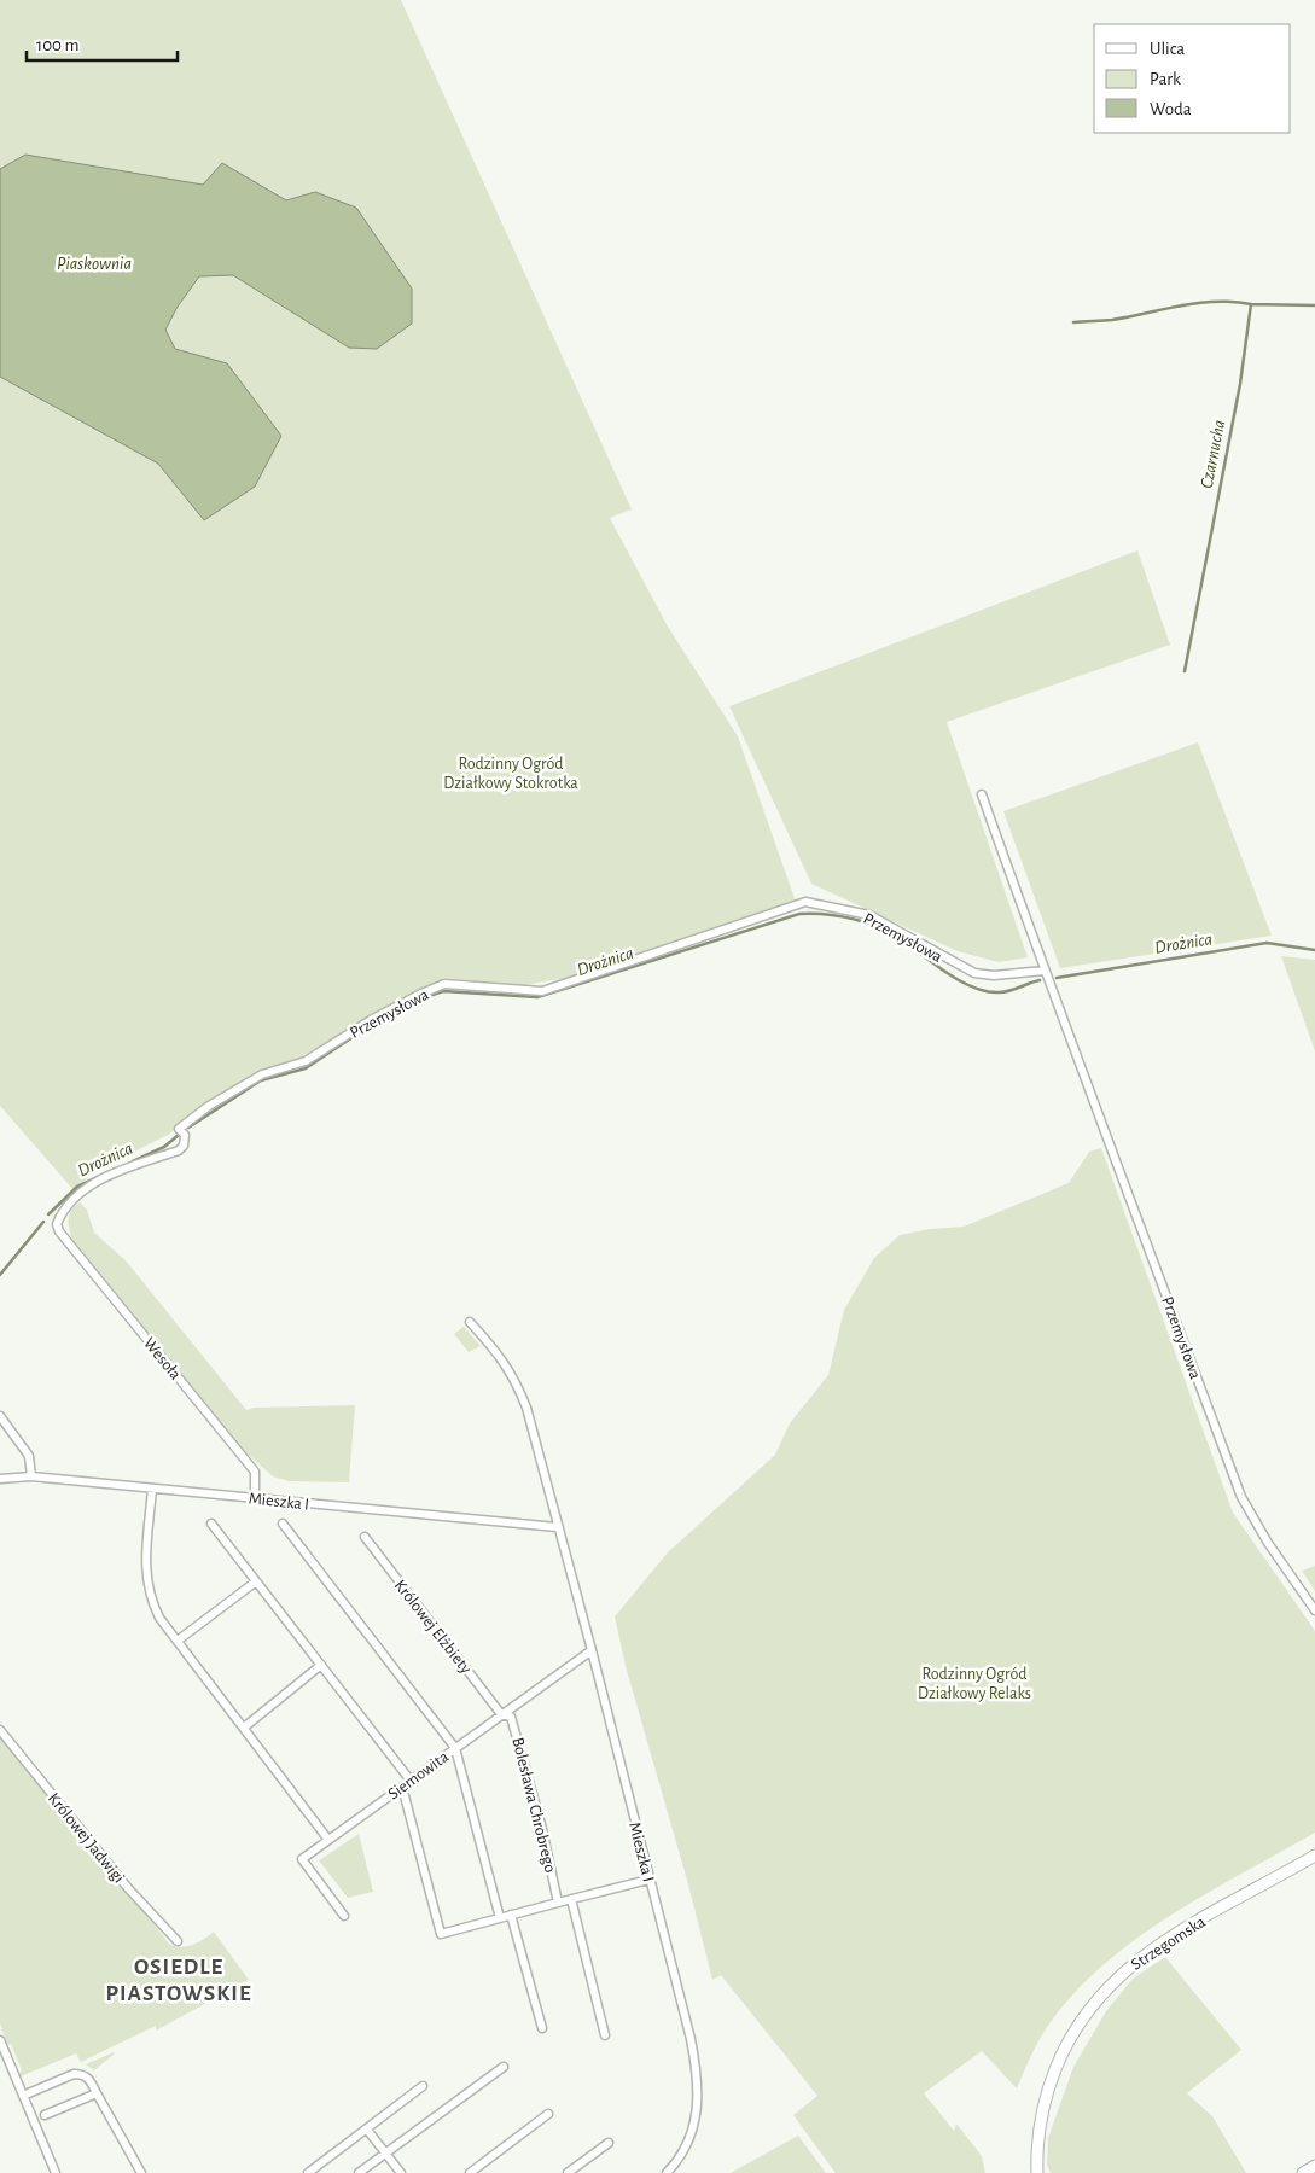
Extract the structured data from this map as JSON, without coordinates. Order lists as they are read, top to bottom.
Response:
{
  "streets": {
    "main road": ["Strzegomska"],
    "street": [
      "Przemysłowa",
      "Wesoła",
      "Mieszka I",
      "Królowej Elżbiety",
      "Siemowita",
      "Bolesława Chrobrego",
      "Królowej Jadwigi"
    ]
  },
  "crossings": [
    ["Przemysłowa", "Wesoła"],
    ["Wesoła", "Mieszka I"],
    ["Mieszka I", "Siemowita"],
    ["Królowej Elżbiety", "Siemowita"],
    ["Królowej Elżbiety", "Bolesława Chrobrego"],
    ["Siemowita", "Bolesława Chrobrego"]
  ],
  "districts": ["OSIEDLE PIASTOWSKIE"],
  "water": ["Piaskownia", "Czarnucha", "Drożnica"],
  "parks": ["Rodzinny Ogród Działkowy Stokrotka", "Rodzinny Ogród Działkowy Relaks"],
  "legend": ["Ulica", "Park", "Woda"],
  "scale_bar": "100 m"
}
